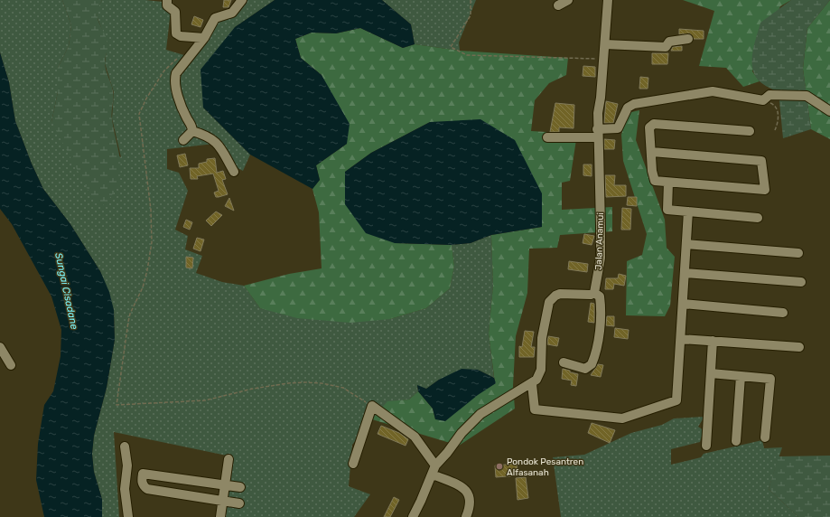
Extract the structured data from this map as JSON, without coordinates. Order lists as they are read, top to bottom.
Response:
{
  "streets": {
    "street": ["Jalan Anamui"]
  },
  "water": ["Sungai Cisadane"],
  "places": ["Pondok Pesantren Alfasanah"]
}
